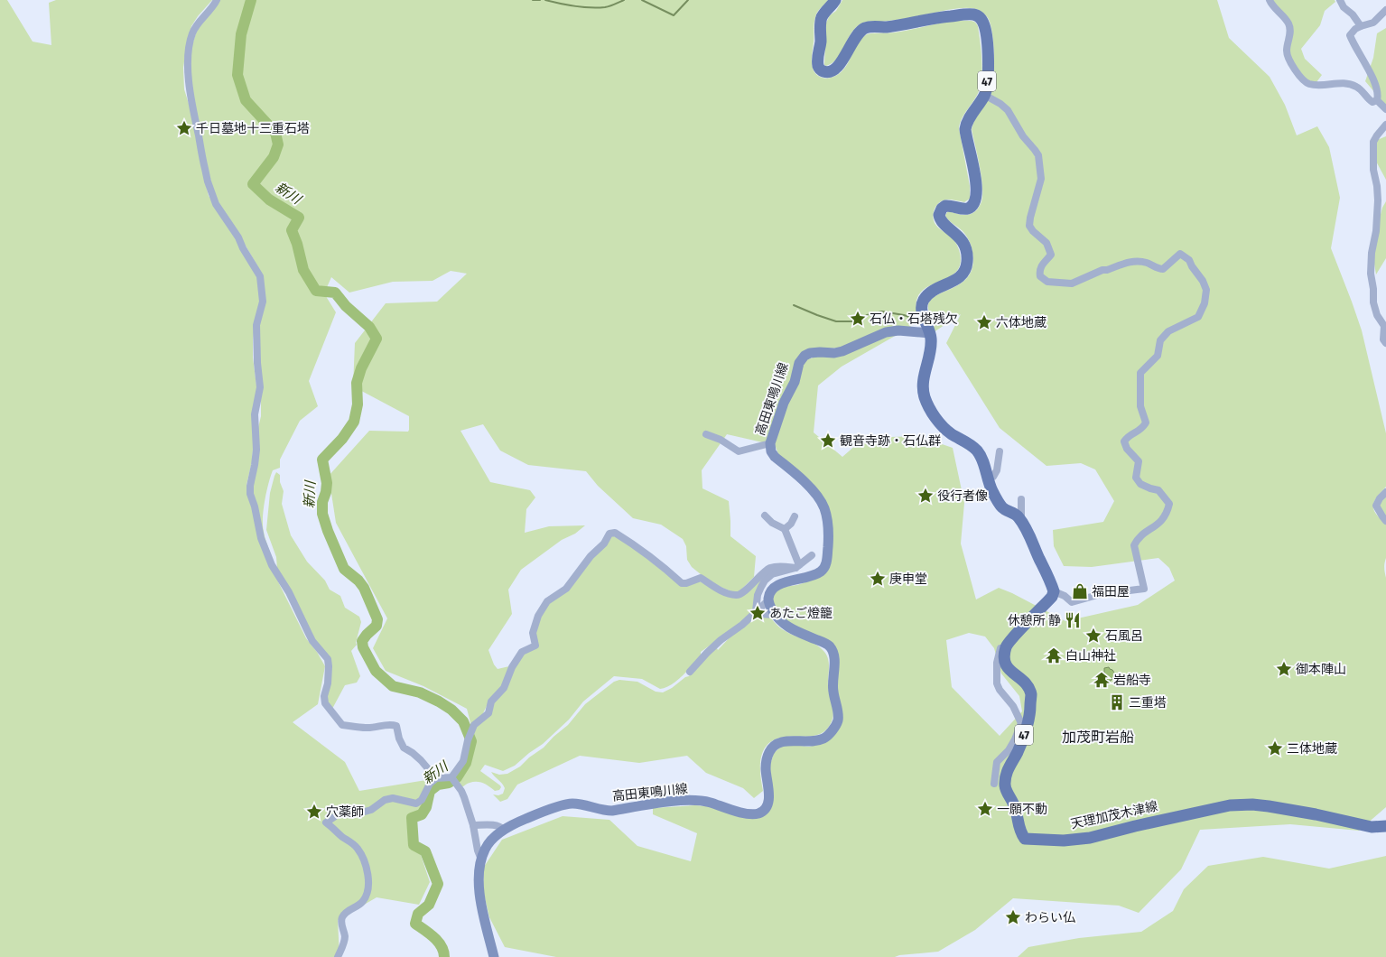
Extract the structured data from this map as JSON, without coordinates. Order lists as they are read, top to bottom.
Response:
{
  "streets": {
    "main road": ["47", "高田東鳴川線", "天理加茂木津線"]
  },
  "crossings": [
    ["47", "高田東鳴川線"]
  ],
  "districts": ["加茂町岩船"],
  "water": ["新川"],
  "places": {
    "place": [
      "千日墓地十三重石塔",
      "石仏・石塔残欠",
      "六体地蔵",
      "観音寺跡・石仏群",
      "役行者像",
      "庚申堂",
      "あたご燈籠",
      "石風呂",
      "御本陣山",
      "三体地蔵",
      "一願不動",
      "穴薬師",
      "わらい仏"
    ],
    "shop": ["福田屋"],
    "restaurant": ["休憩所 静"],
    "temple": ["白山神社", "岩船寺"],
    "building": ["三重塔"]
  }
}
